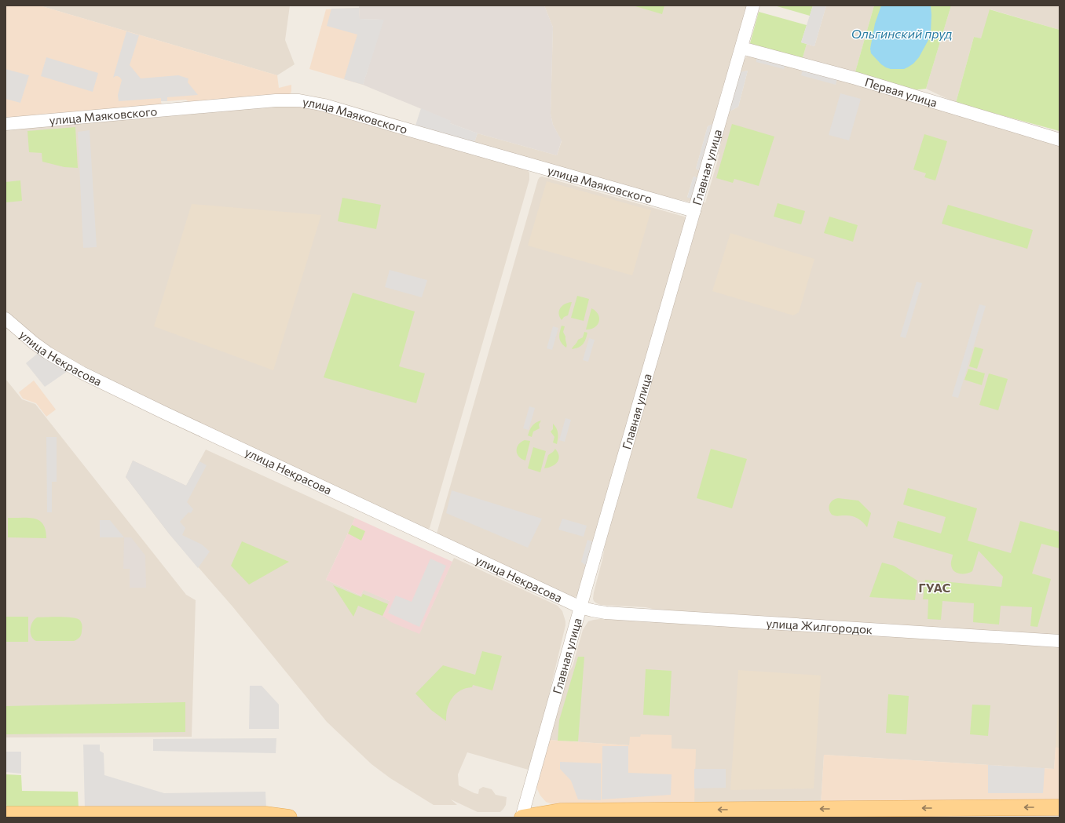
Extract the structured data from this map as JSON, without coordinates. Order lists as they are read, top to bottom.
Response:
{
  "streets": {
    "street": [
      "Первая улица",
      "улица Маяковского",
      "Главная улица",
      "улица Некрасова",
      "улица Жилгородок"
    ]
  },
  "crossings": [
    ["Первая улица", "Главная улица"],
    ["улица Маяковского", "Главная улица"],
    ["Главная улица", "улица Некрасова"],
    ["Главная улица", "улица Жилгородок"],
    ["улица Некрасова", "улица Жилгородок"]
  ],
  "districts": ["ГУАС"],
  "water": ["Ольгинский пруд"]
}
